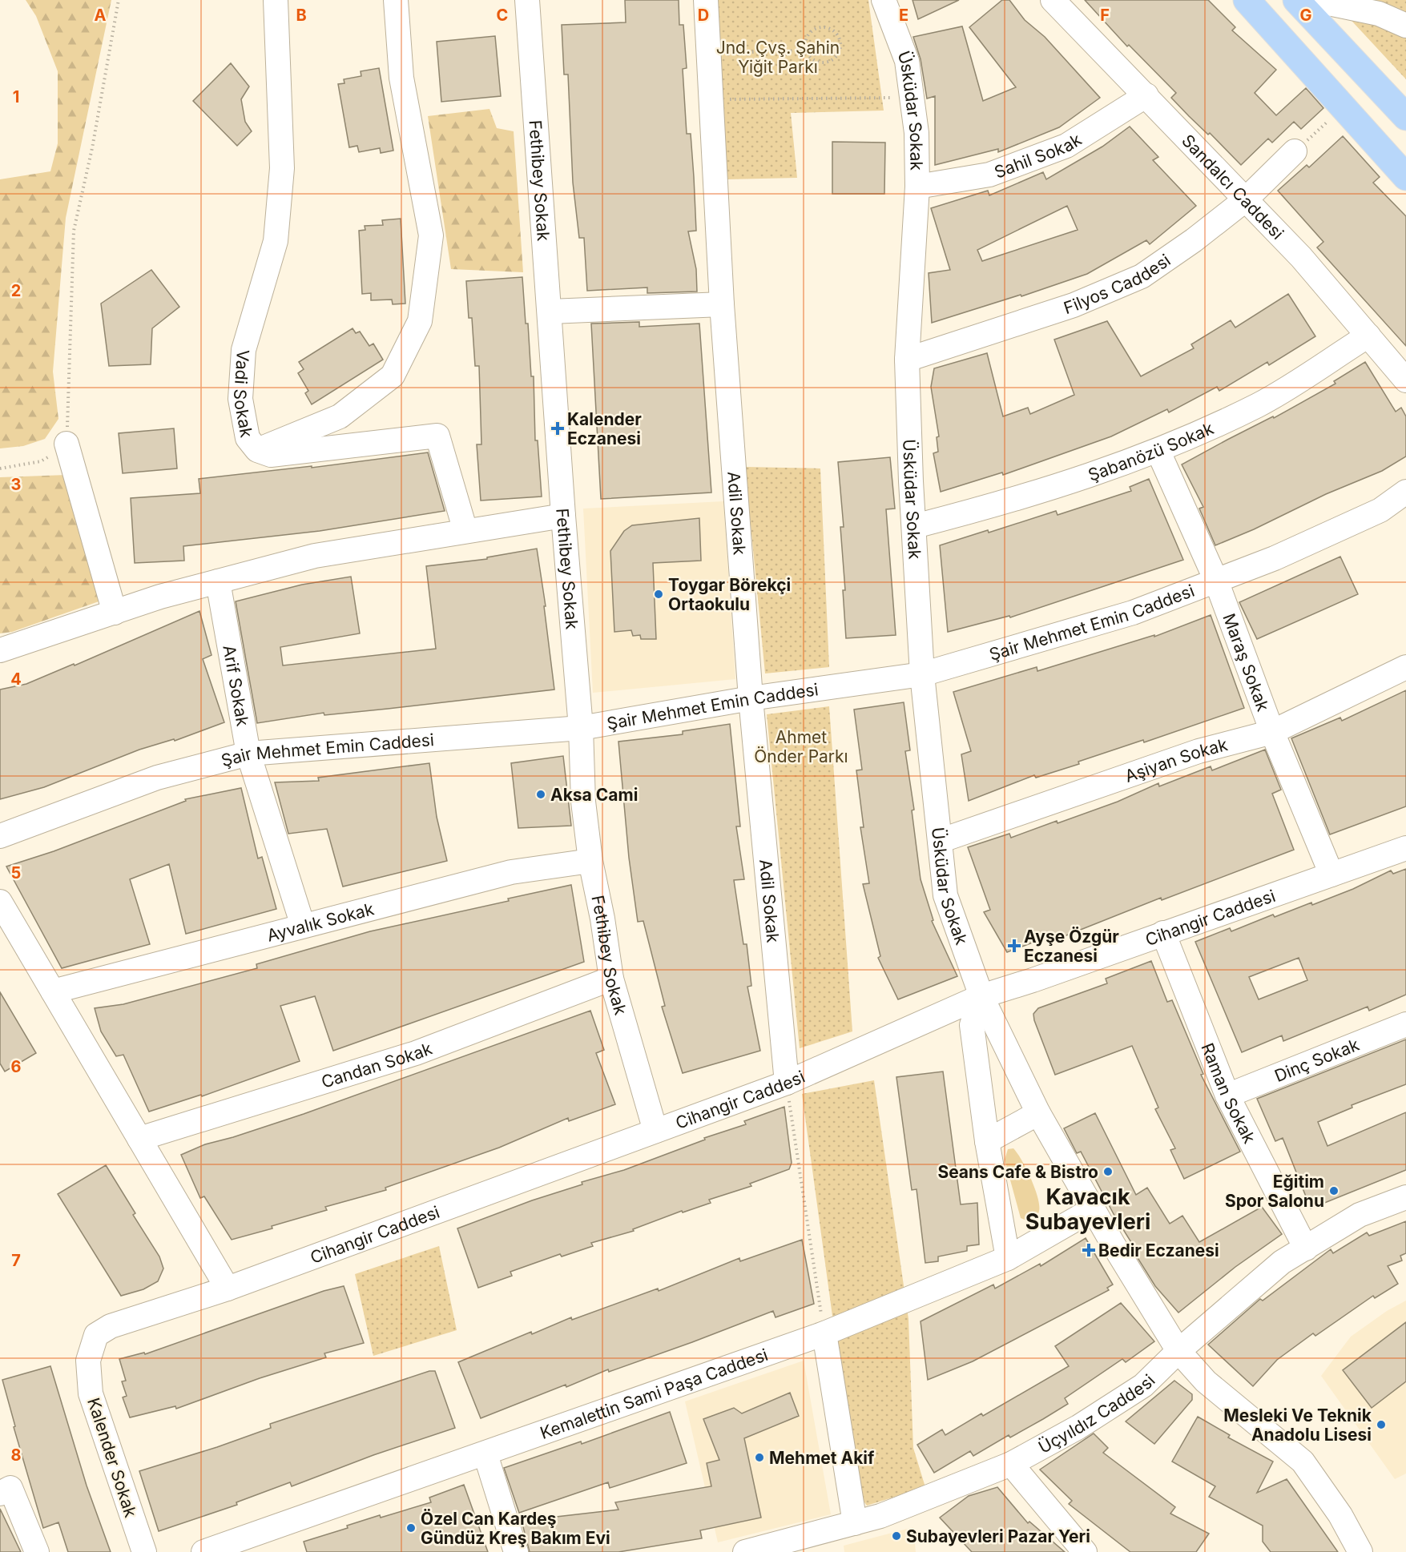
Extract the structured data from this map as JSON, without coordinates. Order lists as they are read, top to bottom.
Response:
{
  "streets": {
    "street": [
      "Üsküdar Sokak",
      "Sahil Sokak",
      "Fethibey Sokak",
      "Sandalcı Caddesi",
      "Filyos Caddesi",
      "Vadi Sokak",
      "Şabanözü Sokak",
      "Adil Sokak",
      "Şair Mehmet Emin Caddesi",
      "Maraş Sokak",
      "Arif Sokak",
      "Aşiyan Sokak",
      "Cihangir Caddesi",
      "Ayvalık Sokak",
      "Dinç Sokak",
      "Candan Sokak",
      "Raman Sokak",
      "Kemalettin Sami Paşa Caddesi",
      "Üçyıldız Caddesi",
      "Kalender Sokak"
    ]
  },
  "crossings": [
    ["Üsküdar Sokak", "Sahil Sokak"],
    ["Üsküdar Sokak", "Filyos Caddesi"],
    ["Üsküdar Sokak", "Şabanözü Sokak"],
    ["Üsküdar Sokak", "Şair Mehmet Emin Caddesi"],
    ["Üsküdar Sokak", "Aşiyan Sokak"],
    ["Üsküdar Sokak", "Cihangir Caddesi"],
    ["Üsküdar Sokak", "Kemalettin Sami Paşa Caddesi"],
    ["Üsküdar Sokak", "Üçyıldız Caddesi"],
    ["Sahil Sokak", "Sandalcı Caddesi"],
    ["Fethibey Sokak", "Şair Mehmet Emin Caddesi"],
    ["Fethibey Sokak", "Cihangir Caddesi"],
    ["Fethibey Sokak", "Ayvalık Sokak"],
    ["Fethibey Sokak", "Candan Sokak"],
    ["Sandalcı Caddesi", "Filyos Caddesi"],
    ["Sandalcı Caddesi", "Şabanözü Sokak"],
    ["Şabanözü Sokak", "Maraş Sokak"],
    ["Adil Sokak", "Şair Mehmet Emin Caddesi"],
    ["Adil Sokak", "Cihangir Caddesi"],
    ["Şair Mehmet Emin Caddesi", "Maraş Sokak"],
    ["Şair Mehmet Emin Caddesi", "Arif Sokak"],
    ["Maraş Sokak", "Aşiyan Sokak"],
    ["Maraş Sokak", "Cihangir Caddesi"],
    ["Arif Sokak", "Ayvalık Sokak"],
    ["Cihangir Caddesi", "Raman Sokak"],
    ["Cihangir Caddesi", "Kalender Sokak"],
    ["Dinç Sokak", "Raman Sokak"],
    ["Raman Sokak", "Üçyıldız Caddesi"]
  ],
  "districts": ["Kavacık Subayevleri"],
  "parks": ["Jnd. Çvş. Şahin Yiğit Parkı", "Ahmet Önder Parkı"],
  "places": {
    "health": ["Kalender Eczanesi", "Ayşe Özgür Eczanesi", "Bedir Eczanesi"],
    "other": [
      "Toygar Börekçi Ortaokulu",
      "Aksa Cami",
      "Seans Cafe & Bistro",
      "Eğitim Spor Salonu",
      "Mesleki Ve Teknik Anadolu Lisesi",
      "Mehmet Akif",
      "Özel Can Kardeş Gündüz Kreş Bakım Evi",
      "Subayevleri Pazar Yeri"
    ]
  },
  "grid": {
    "columns": [
      "A",
      "B",
      "C",
      "D",
      "E",
      "F",
      "G"
    ],
    "rows": [
      "1",
      "2",
      "3",
      "4",
      "5",
      "6",
      "7",
      "8"
    ]
  }
}
